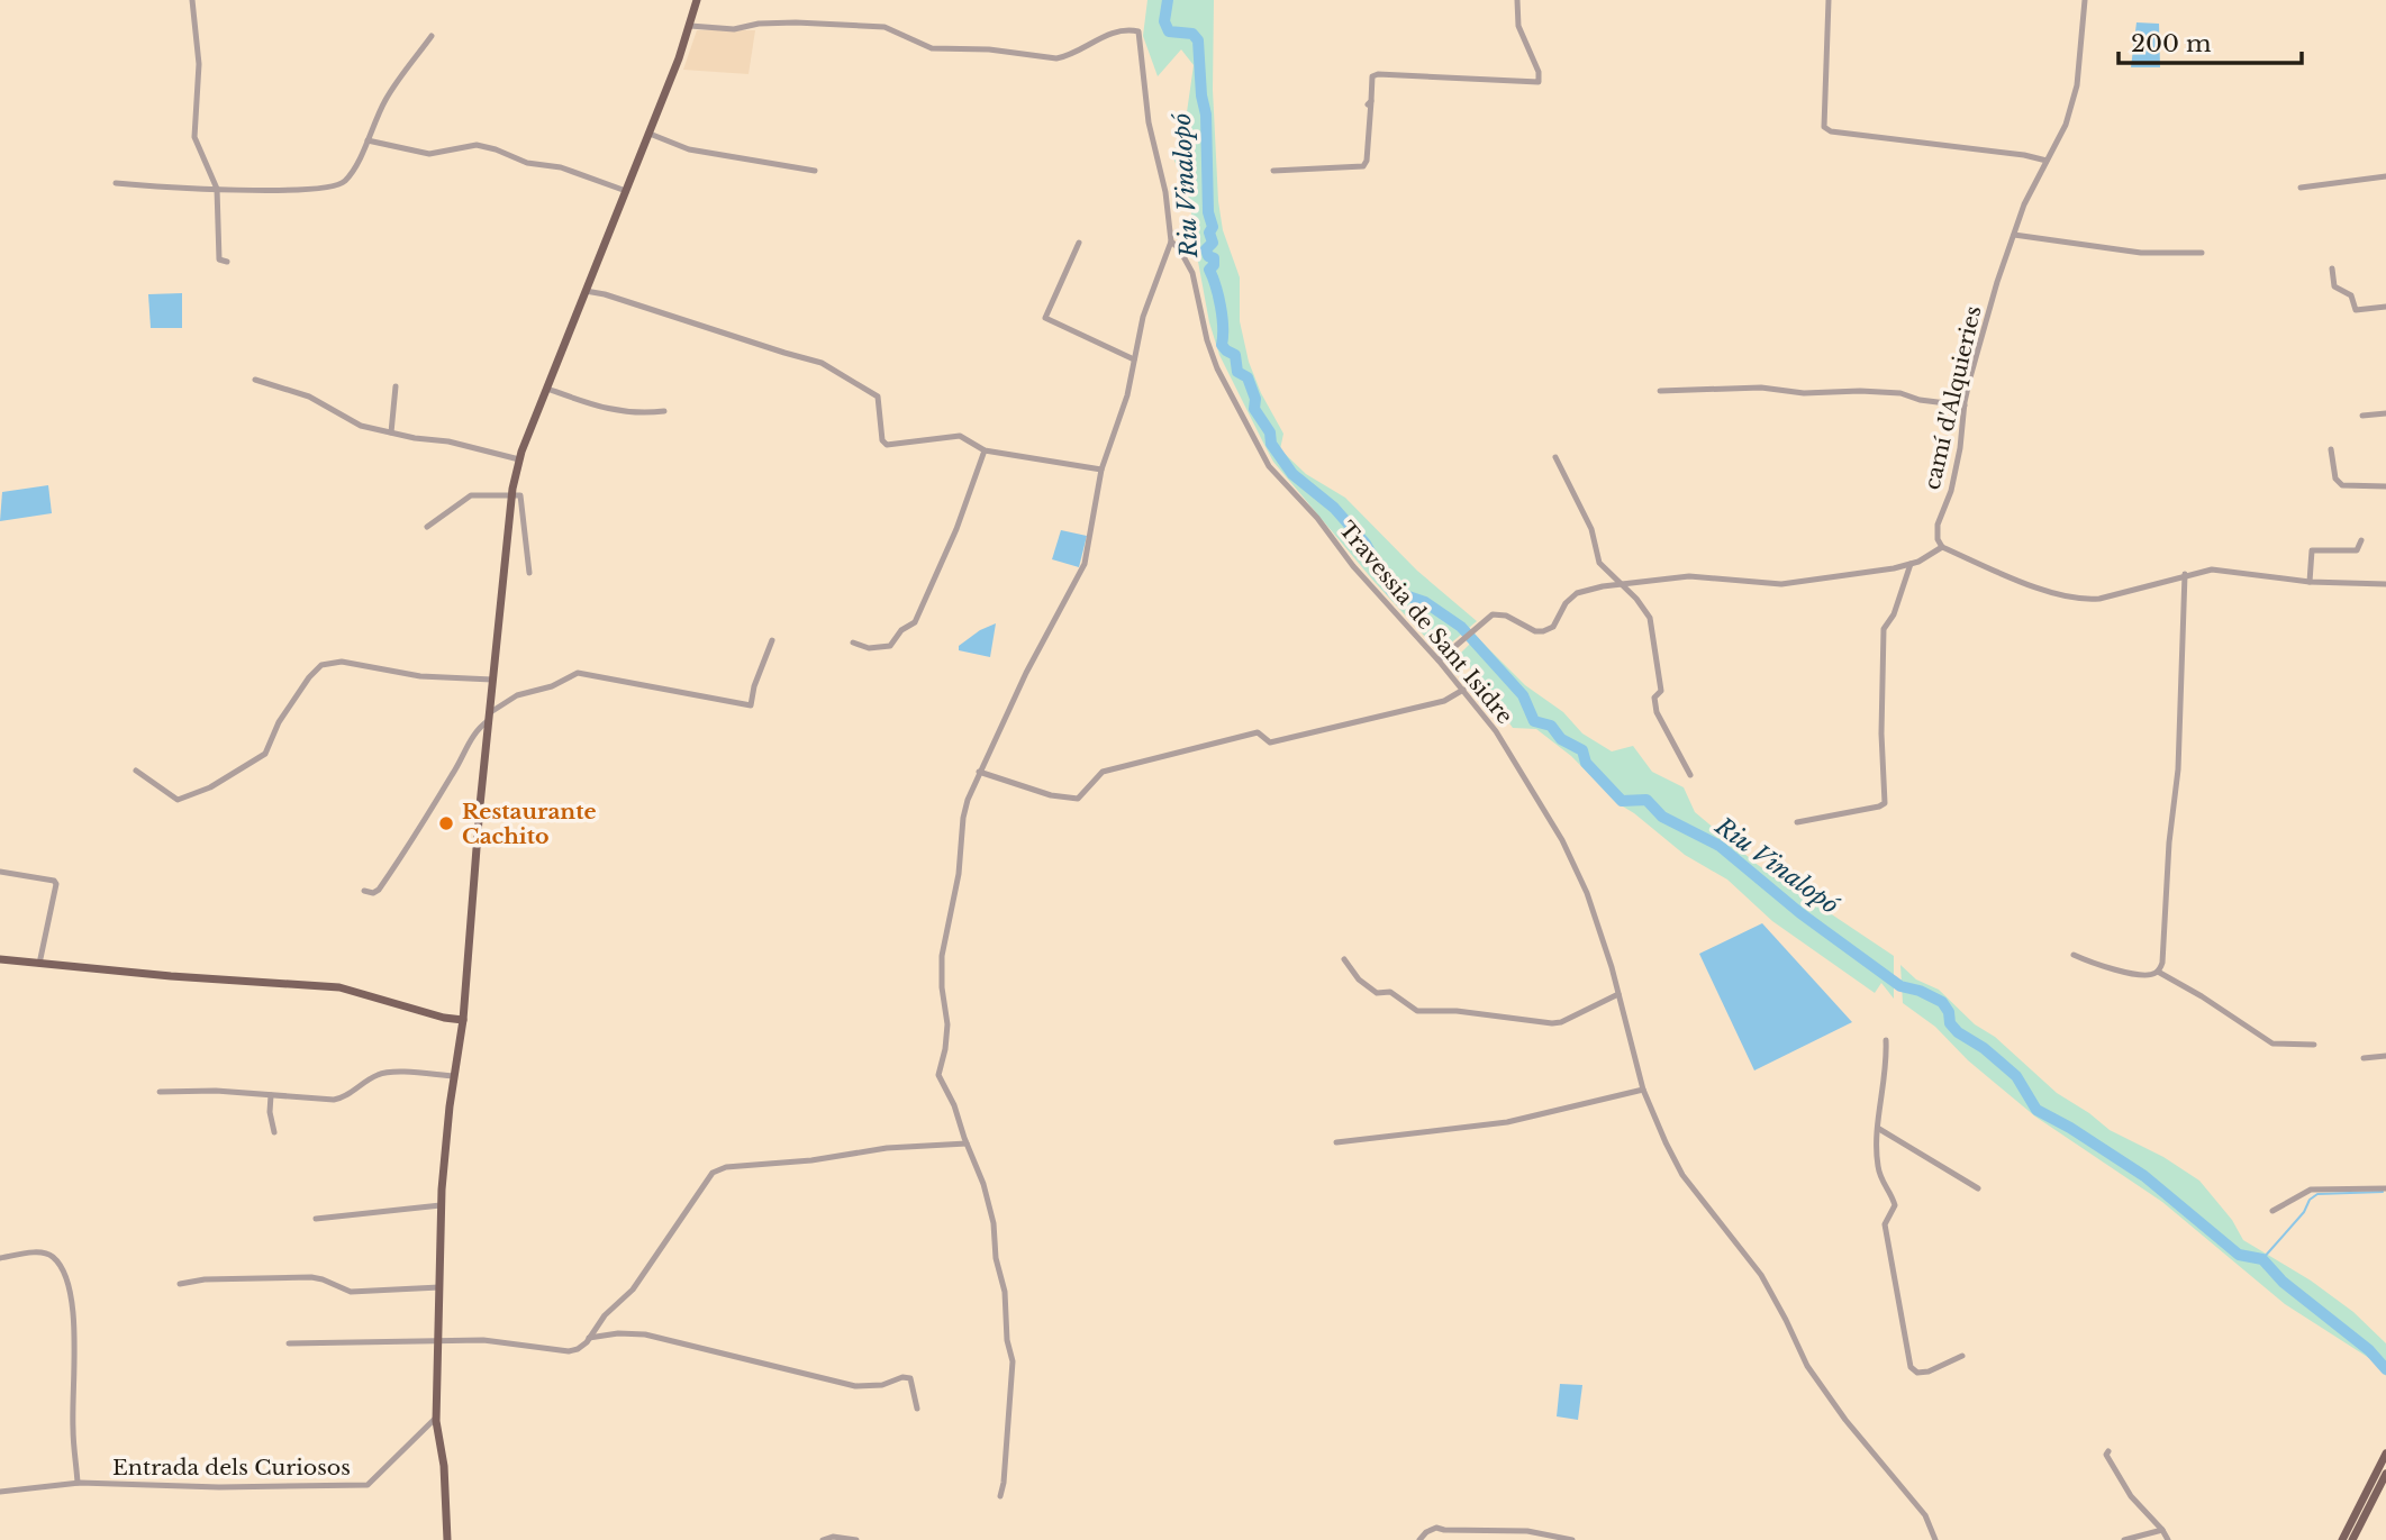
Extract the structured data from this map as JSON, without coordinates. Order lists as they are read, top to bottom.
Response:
{
  "streets": {
    "street": ["camí d'Alquieries", "Travessia de Sant Isidre", "Entrada dels Curiosos"]
  },
  "water": ["Riu Vinalopó"],
  "places": ["Restaurante Cachito"],
  "scale_bar": "200 m"
}
